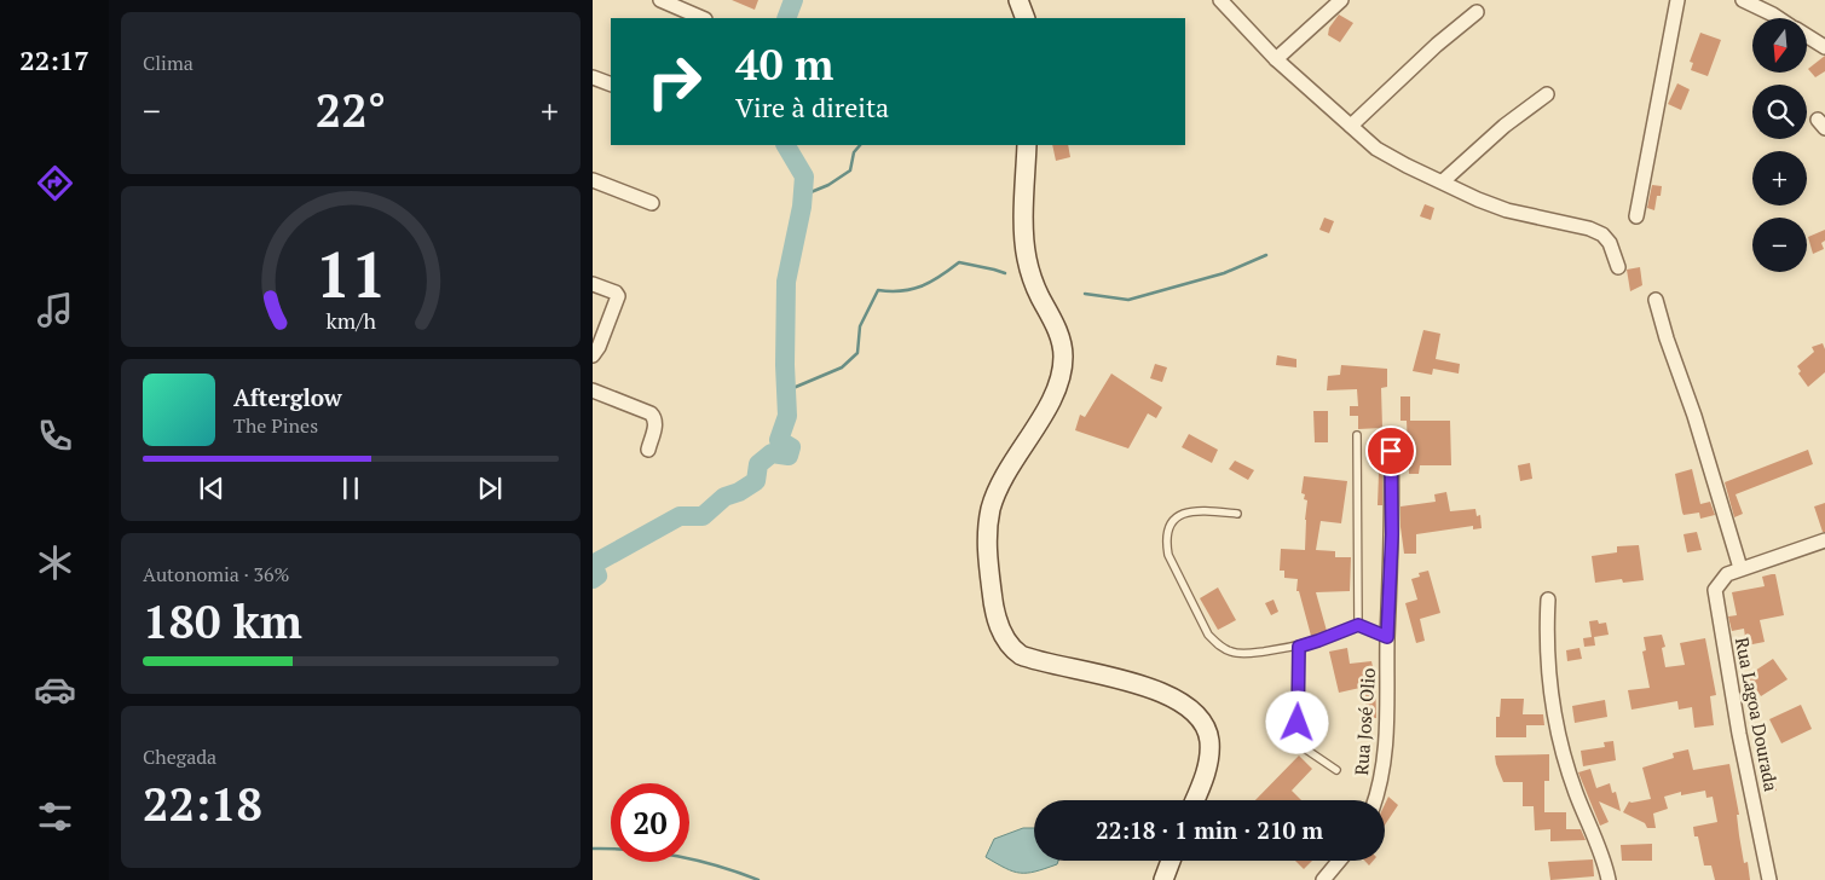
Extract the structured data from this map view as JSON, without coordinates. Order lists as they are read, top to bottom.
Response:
{
  "streets": {
    "street": ["Rua Lagoa Dourada", "Rua José Olio"]
  },
  "north": "bottom",
  "page": {
    "tabs": "22:17",
    "tile": [
      "Clima",
      ["Autonomia · 36%", "180 km"],
      ["Chegada", "22:18"]
    ],
    "map_buttons": ["+", "−"],
    "turn": ["40 m", "Vire à direita"],
    "heat": ["−", "22°", "+"],
    "song": ["Afterglow", "The Pines"],
    "limit": "20",
    "trip": "22:18 · 1 min · 210 m",
    "gauge": ["11", "km/h"]
  }
}
